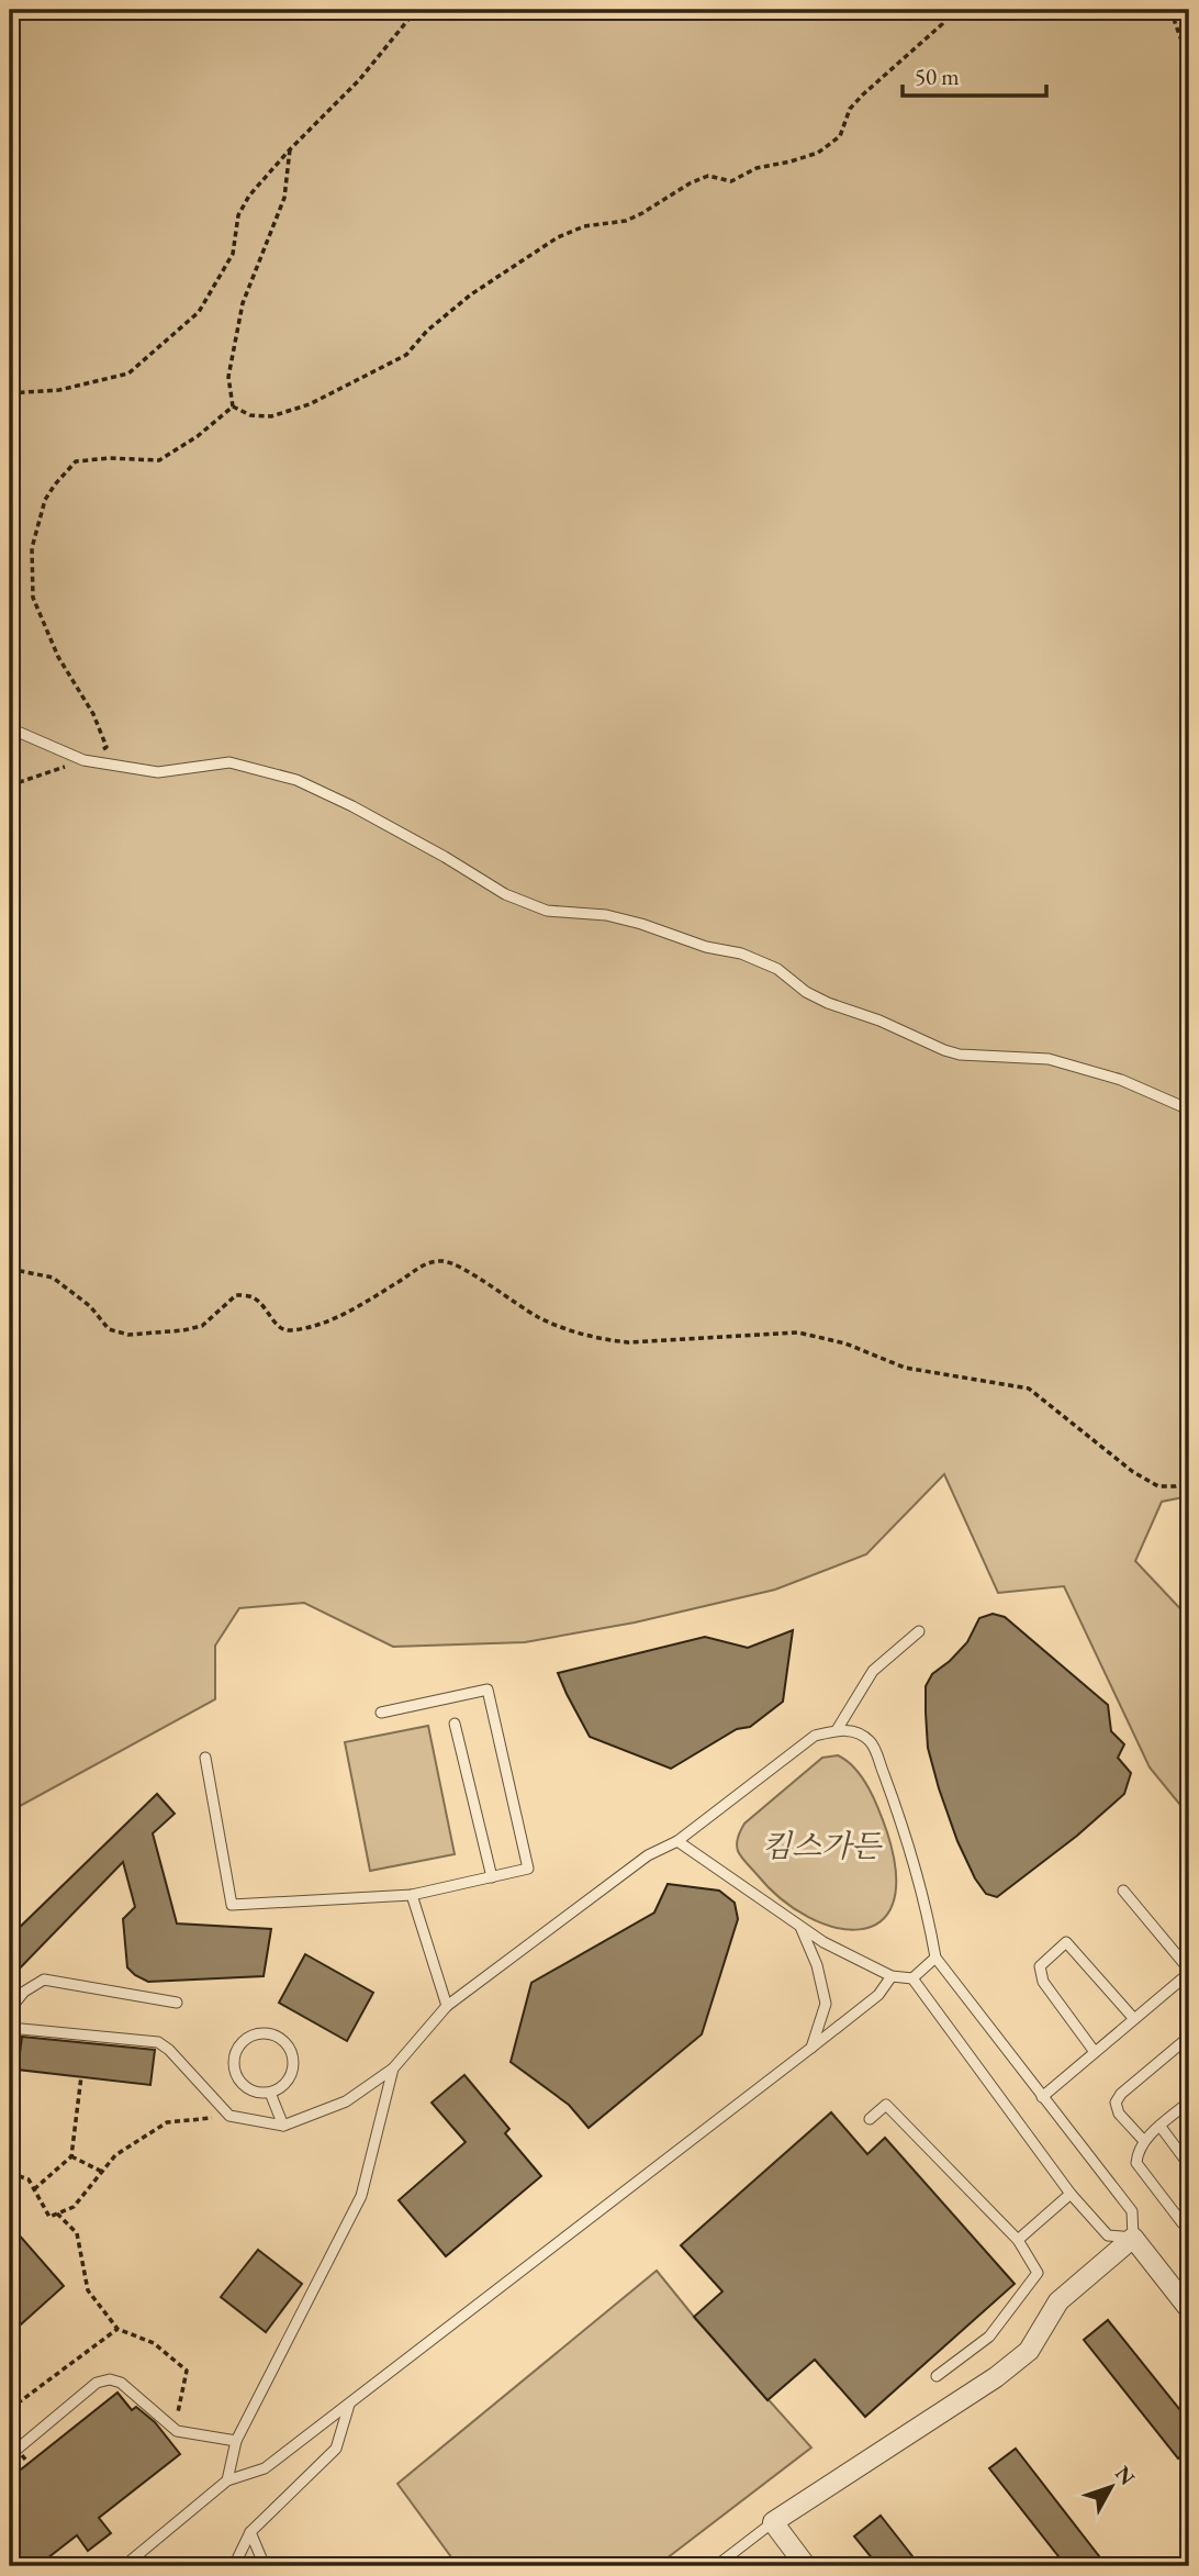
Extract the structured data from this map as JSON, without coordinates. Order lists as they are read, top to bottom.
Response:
{
  "parks": ["킴스가든"],
  "scale_bar": "50 m",
  "north": "top right"
}
